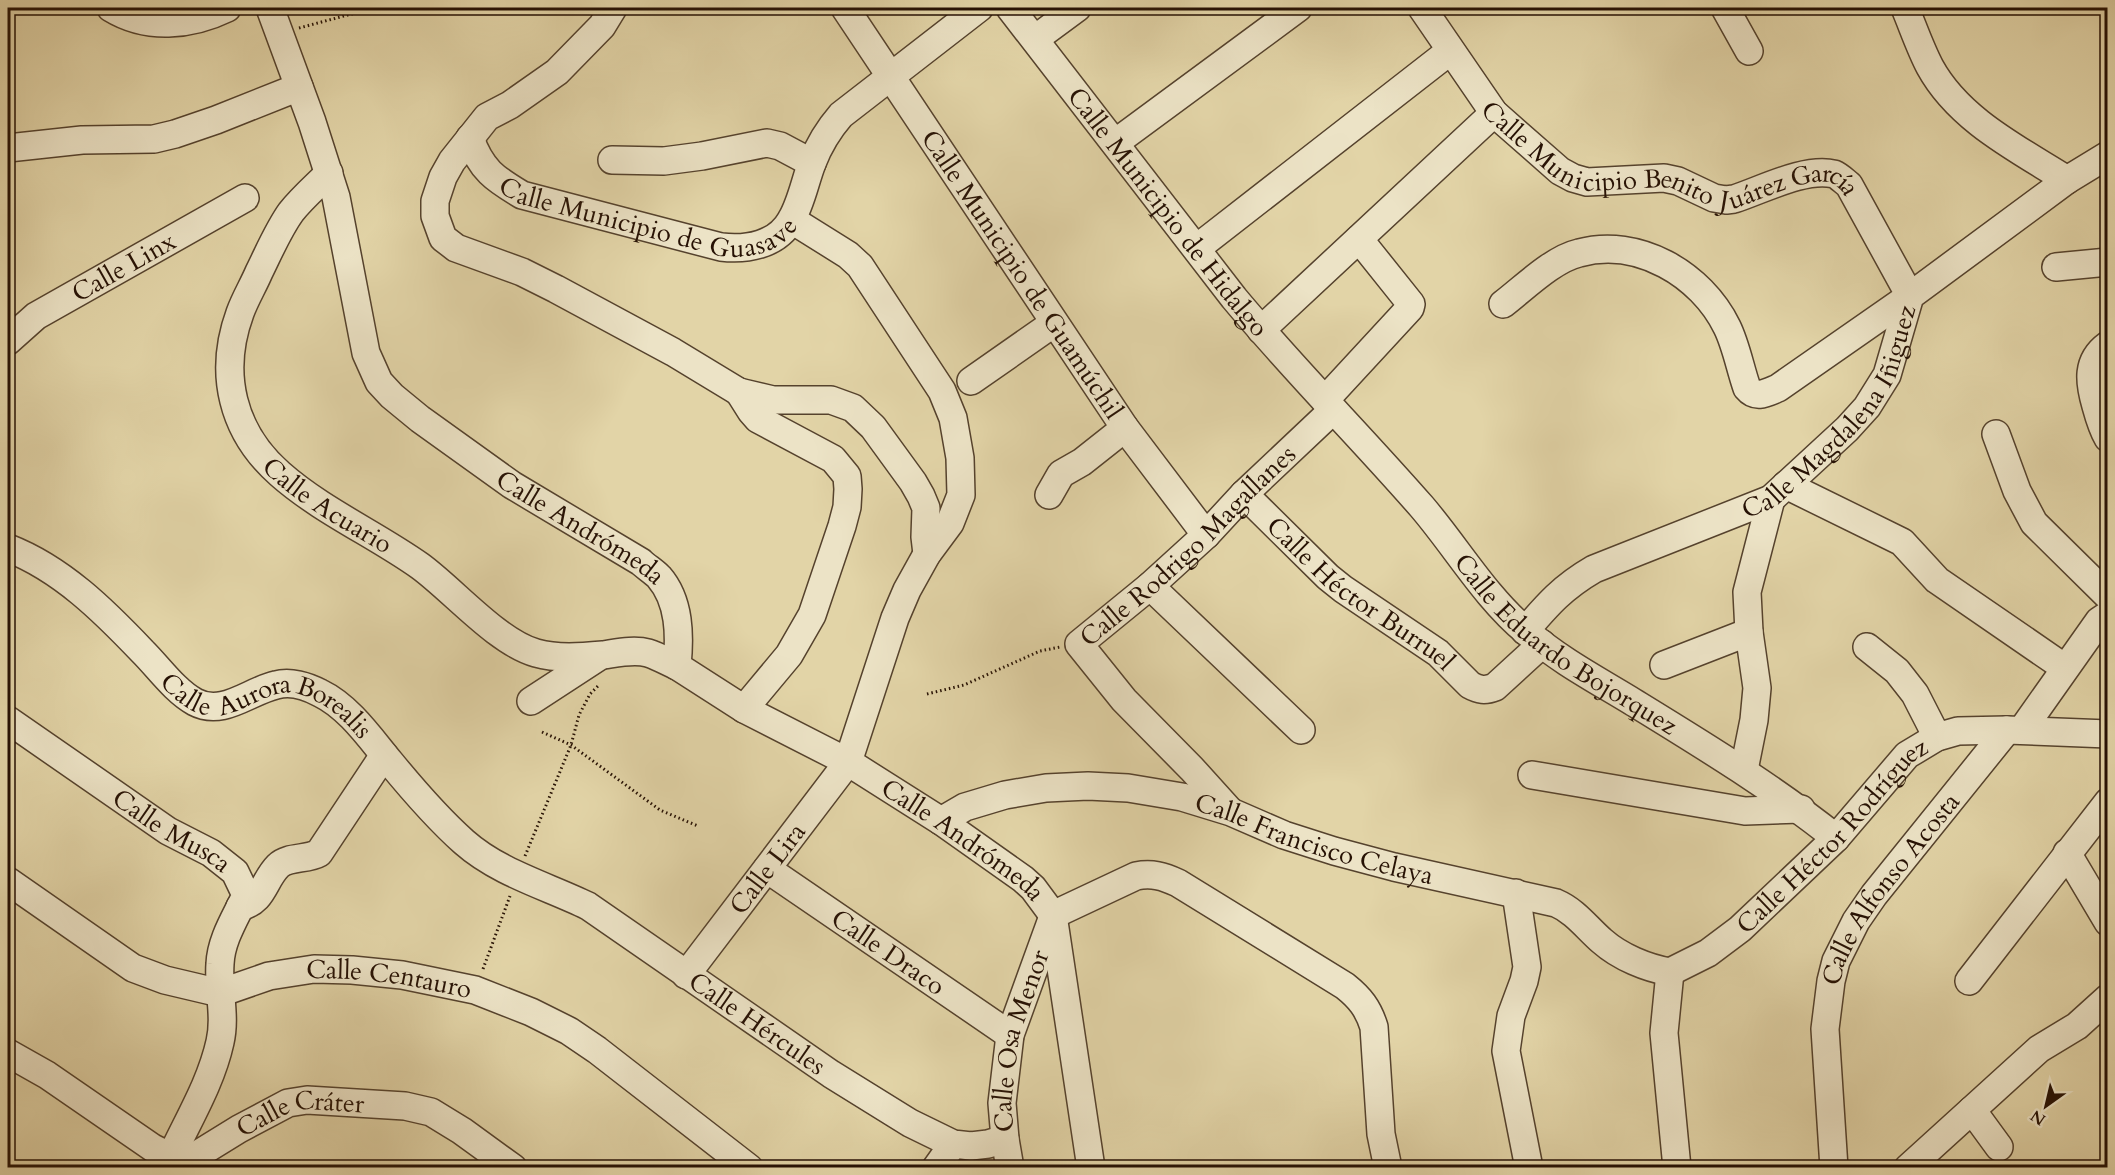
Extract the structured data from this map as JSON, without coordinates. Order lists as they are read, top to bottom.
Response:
{
  "streets": {
    "street": [
      "Calle Municipio Benito Juárez García",
      "Calle Municipio de Guasave",
      "Calle Municipio de Hidalgo",
      "Calle Linx",
      "Calle Municipio de Guamúchil",
      "Calle Magdalena Iñiguez",
      "Calle Acuario",
      "Calle Andrómeda",
      "Calle Rodrigo Magallanes",
      "Calle Héctor Burruel",
      "Calle Eduardo Bojorquez",
      "Calle Aurora Borealis",
      "Calle Musca",
      "Calle Héctor Rodríguez",
      "Calle Francisco Celaya",
      "Calle Lira",
      "Calle Alfonso Acosta",
      "Calle Draco",
      "Calle Centauro",
      "Calle Hércules",
      "Calle Osa Menor",
      "Calle Cráter"
    ]
  },
  "crossings": [
    ["Calle Municipio Benito Juárez García", "Calle Magdalena Iñiguez"],
    ["Calle Municipio de Guasave", "Calle Andrómeda"],
    ["Calle Municipio de Guasave", "Calle Lira"],
    ["Calle Municipio de Hidalgo", "Calle Rodrigo Magallanes"],
    ["Calle Municipio de Hidalgo", "Calle Eduardo Bojorquez"],
    ["Calle Municipio de Guamúchil", "Calle Rodrigo Magallanes"],
    ["Calle Magdalena Iñiguez", "Calle Héctor Burruel"],
    ["Calle Magdalena Iñiguez", "Calle Eduardo Bojorquez"],
    ["Calle Acuario", "Calle Andrómeda"],
    ["Calle Andrómeda", "Calle Francisco Celaya"],
    ["Calle Andrómeda", "Calle Lira"],
    ["Calle Andrómeda", "Calle Osa Menor"],
    ["Calle Rodrigo Magallanes", "Calle Héctor Burruel"],
    ["Calle Rodrigo Magallanes", "Calle Eduardo Bojorquez"],
    ["Calle Eduardo Bojorquez", "Calle Héctor Rodríguez"],
    ["Calle Aurora Borealis", "Calle Hércules"],
    ["Calle Musca", "Calle Centauro"],
    ["Calle Musca", "Calle Cráter"],
    ["Calle Héctor Rodríguez", "Calle Francisco Celaya"],
    ["Calle Héctor Rodríguez", "Calle Alfonso Acosta"],
    ["Calle Lira", "Calle Draco"],
    ["Calle Lira", "Calle Hércules"],
    ["Calle Draco", "Calle Osa Menor"],
    ["Calle Hércules", "Calle Osa Menor"]
  ],
  "north": "bottom left"
}
